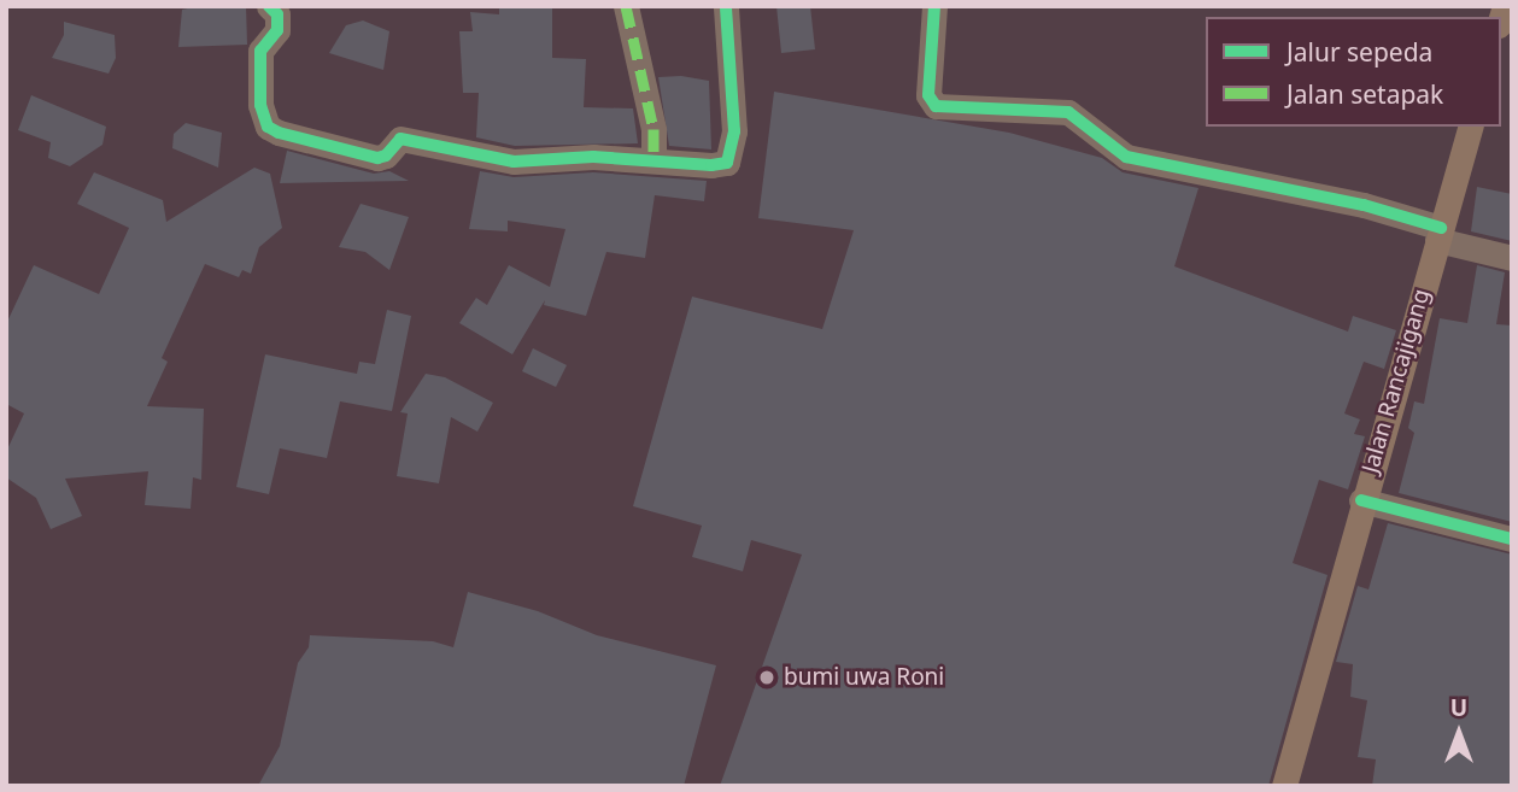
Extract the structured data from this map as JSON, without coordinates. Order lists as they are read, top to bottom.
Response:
{
  "streets": {
    "main road": ["Jalan Rancajigang"]
  },
  "places": ["bumi uwa Roni"],
  "legend": ["Jalur sepeda", "Jalan setapak"],
  "north": "top"
}
